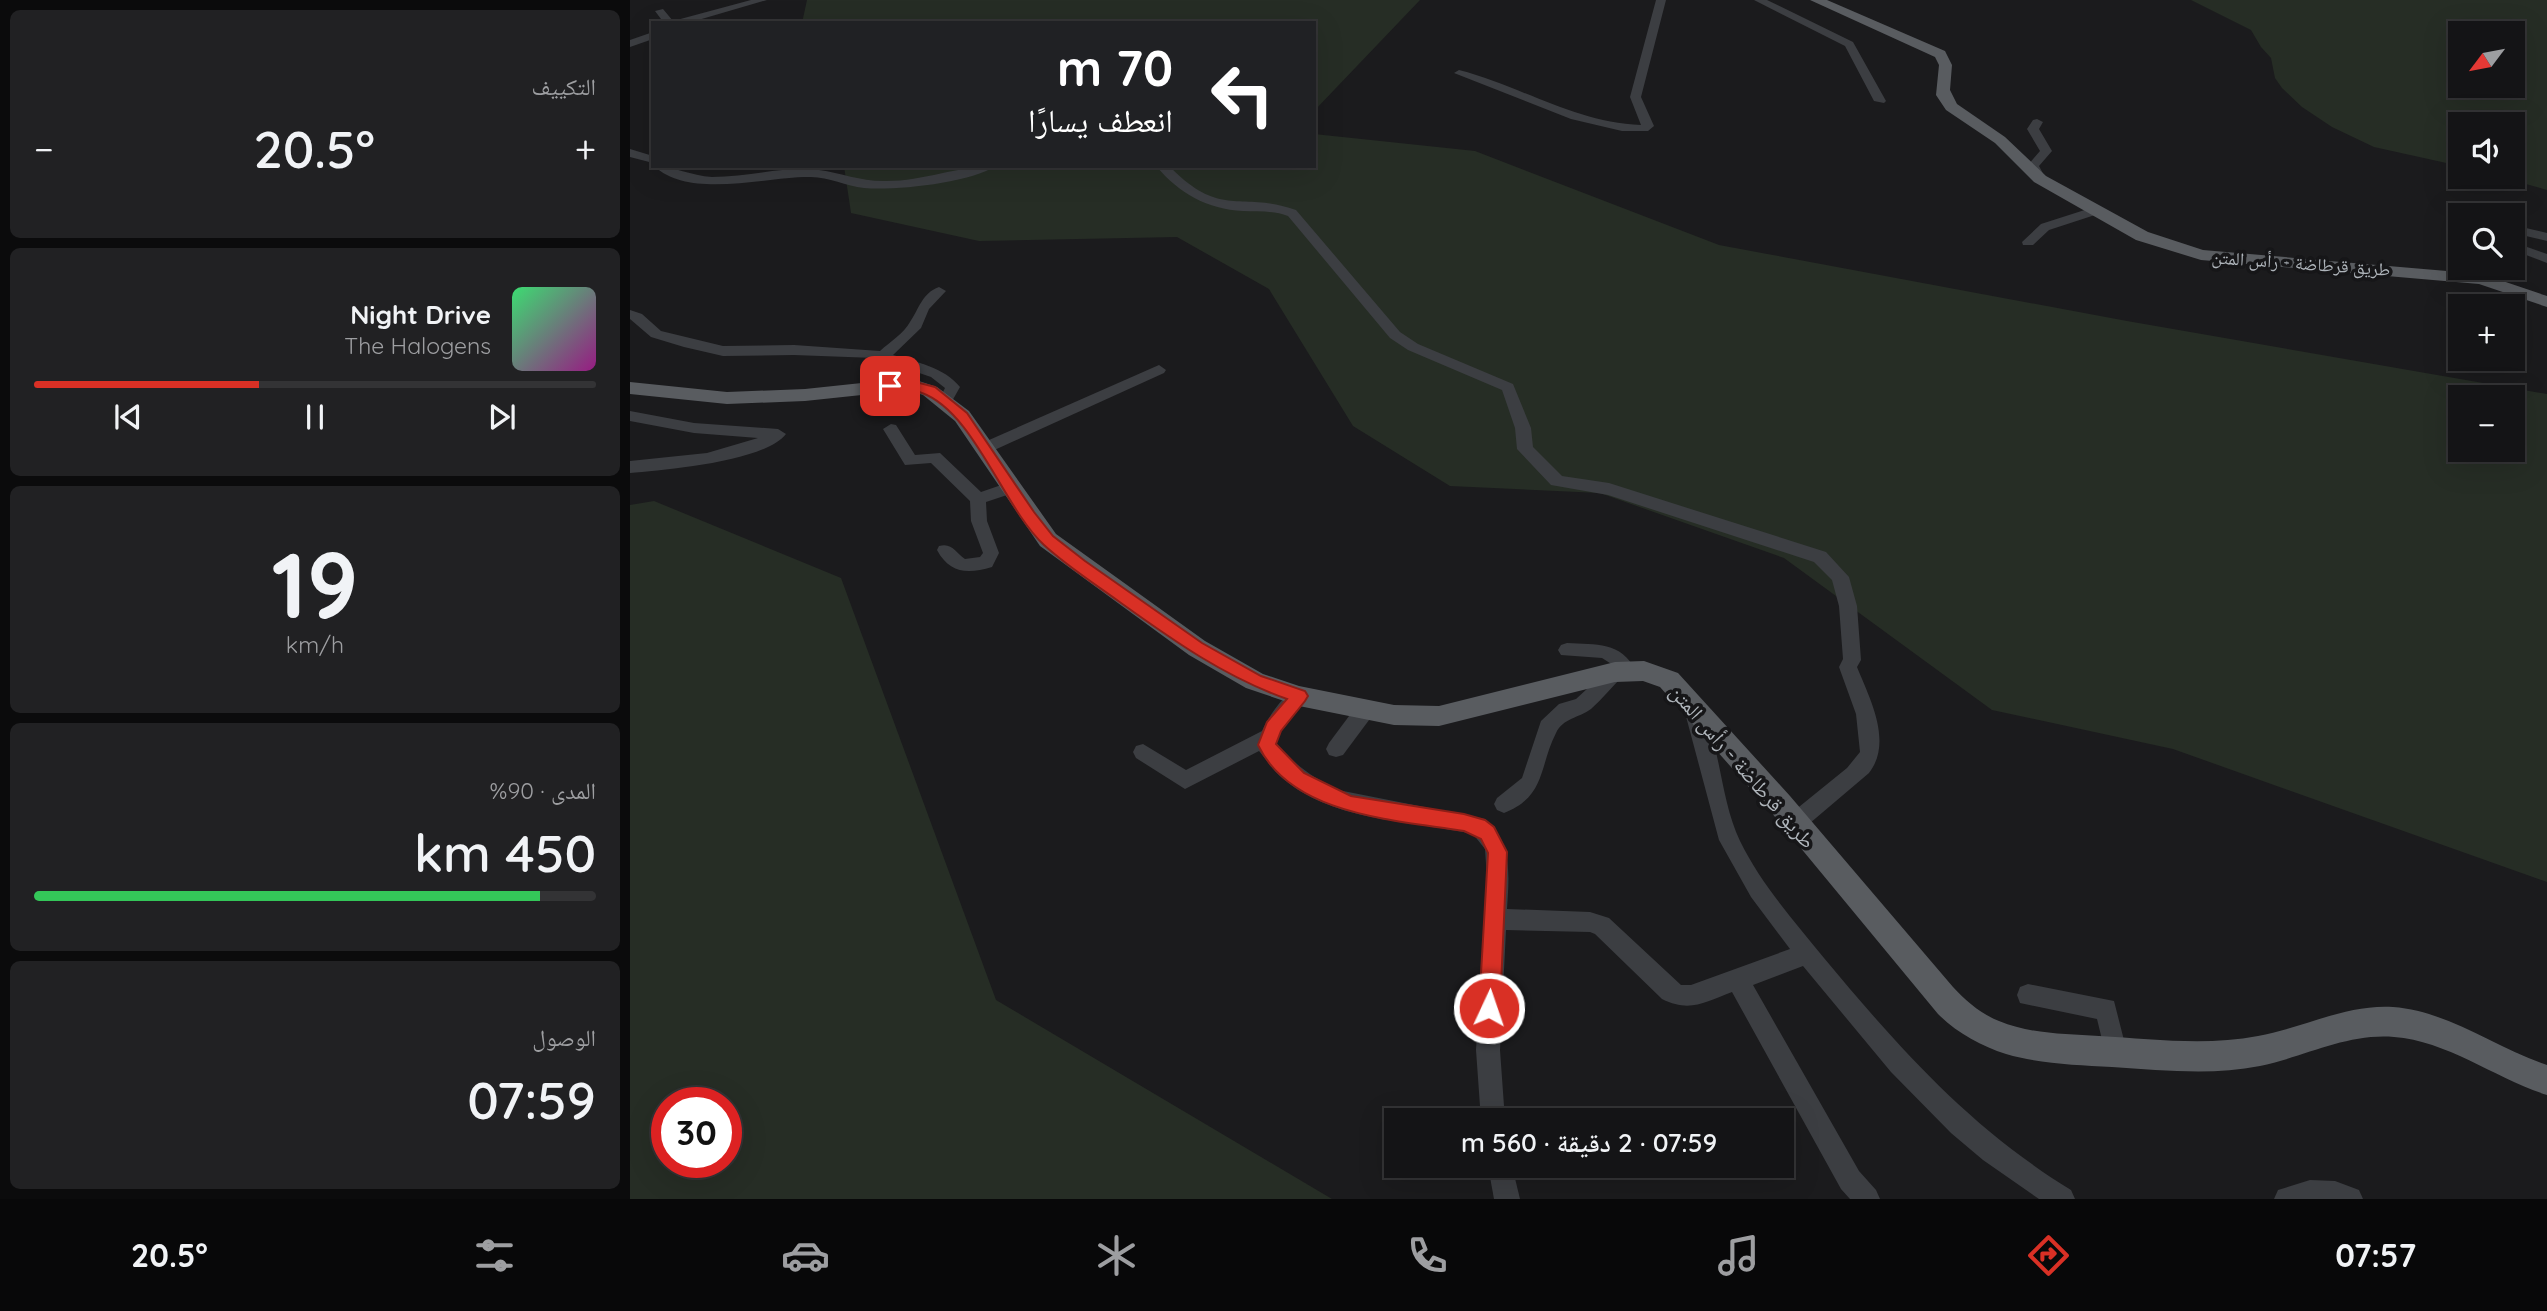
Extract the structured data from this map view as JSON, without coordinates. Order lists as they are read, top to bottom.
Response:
{
  "streets": {
    "main road": ["طريق قرطاضة - رأس المتن"]
  },
  "north": "bottom left",
  "page": {
    "tile": [
      "التكييف",
      ["19", "km/h"],
      ["المدى · 90%", "450 km"],
      ["الوصول", "07:59"]
    ],
    "map_buttons": ["+", "−"],
    "turn": ["70 m", "انعطف يسارًا"],
    "heat": ["−", "20.5°", "+"],
    "song": ["Night Drive", "The Halogens"],
    "limit": "30",
    "trip": "07:59 · 2 دقيقة · 560 m",
    "tabs": ["07:57", "20.5°"]
  }
}
